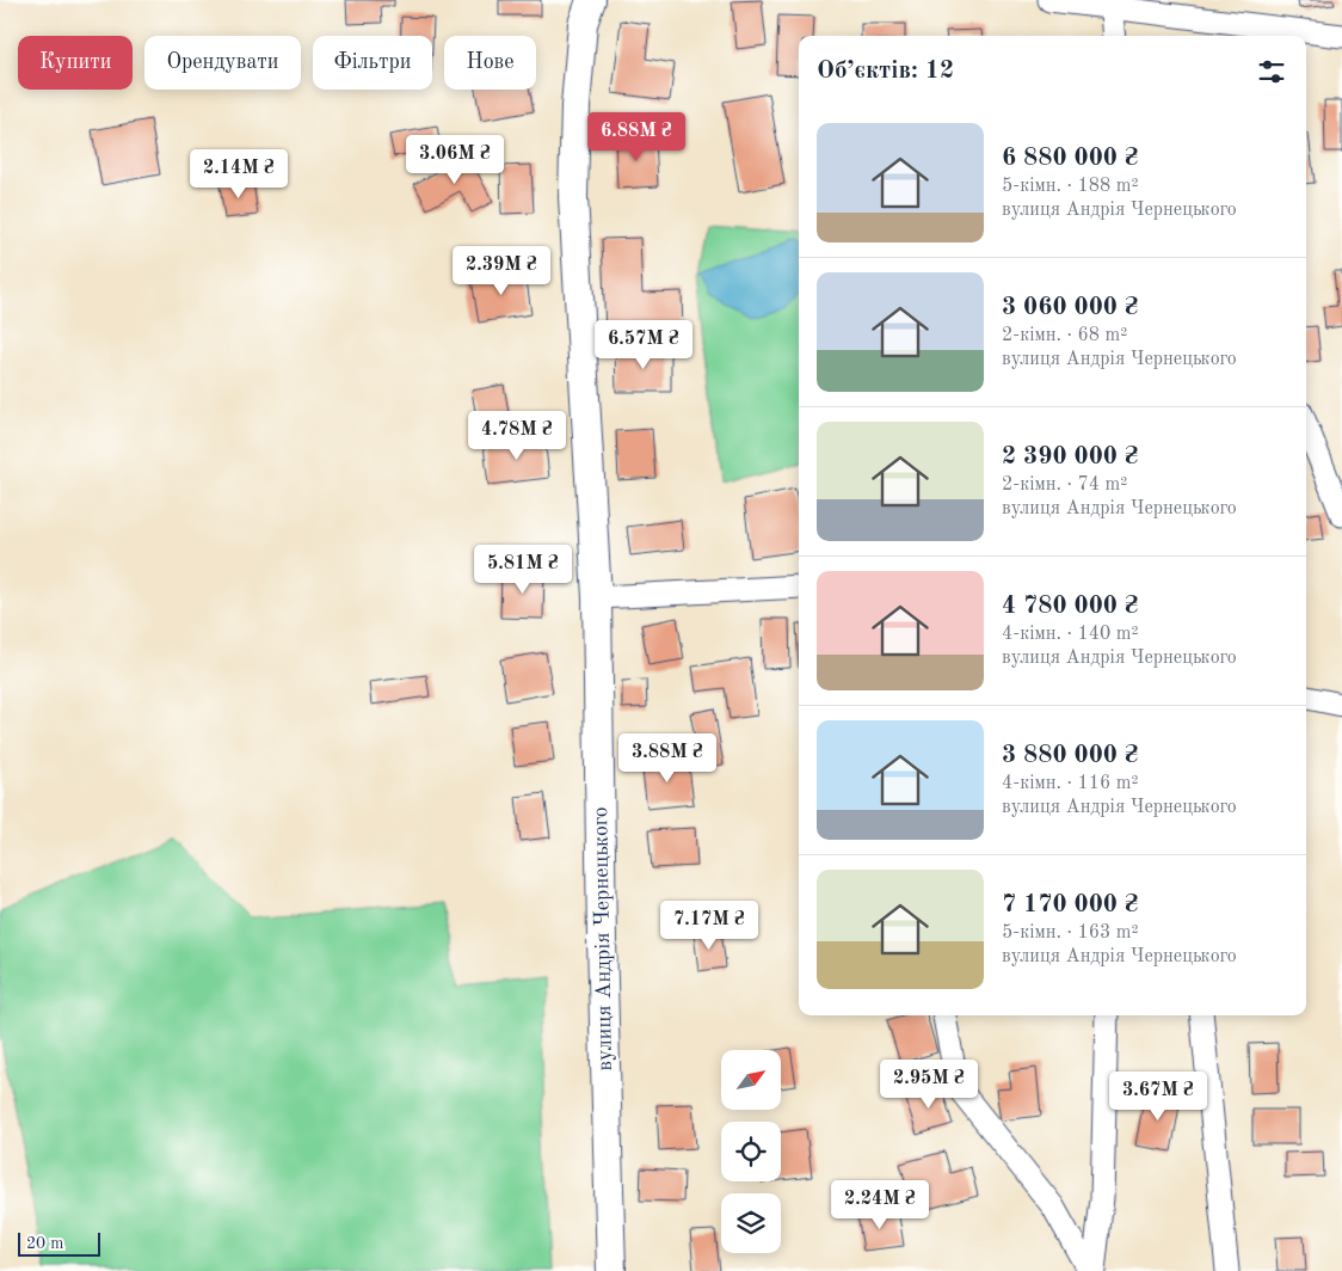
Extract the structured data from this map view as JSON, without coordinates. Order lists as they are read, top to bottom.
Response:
{
  "streets": {
    "street": ["вулиця Андрія Чернецького"]
  },
  "scale_bar": "20 m",
  "north": "top right",
  "page": {
    "chip": [
      "Купити",
      "Орендувати",
      "Фільтри",
      "Нове"
    ],
    "heading": "Об’єктів: 12",
    "list": [
      {
        "name": "6 880 000 ₴",
        "note": "5-кімн. · 188 m² · вулиця Андрія Чернецького"
      },
      {
        "name": "3 060 000 ₴",
        "note": "2-кімн. · 68 m² · вулиця Андрія Чернецького"
      },
      {
        "name": "2 390 000 ₴",
        "note": "2-кімн. · 74 m² · вулиця Андрія Чернецького"
      },
      {
        "name": "4 780 000 ₴",
        "note": "4-кімн. · 140 m² · вулиця Андрія Чернецького"
      },
      {
        "name": "3 880 000 ₴",
        "note": "4-кімн. · 116 m² · вулиця Андрія Чернецького"
      },
      {
        "name": "7 170 000 ₴",
        "note": "5-кімн. · 163 m² · вулиця Андрія Чернецького"
      }
    ],
    "price": [
      "6.88M ₴",
      "3.06M ₴",
      "2.14M ₴",
      "2.39M ₴",
      "6.57M ₴",
      "4.78M ₴",
      "5.81M ₴",
      "3.88M ₴",
      "7.17M ₴",
      "2.95M ₴",
      "3.67M ₴",
      "2.24M ₴"
    ],
    "scale": "20 m"
  }
}
